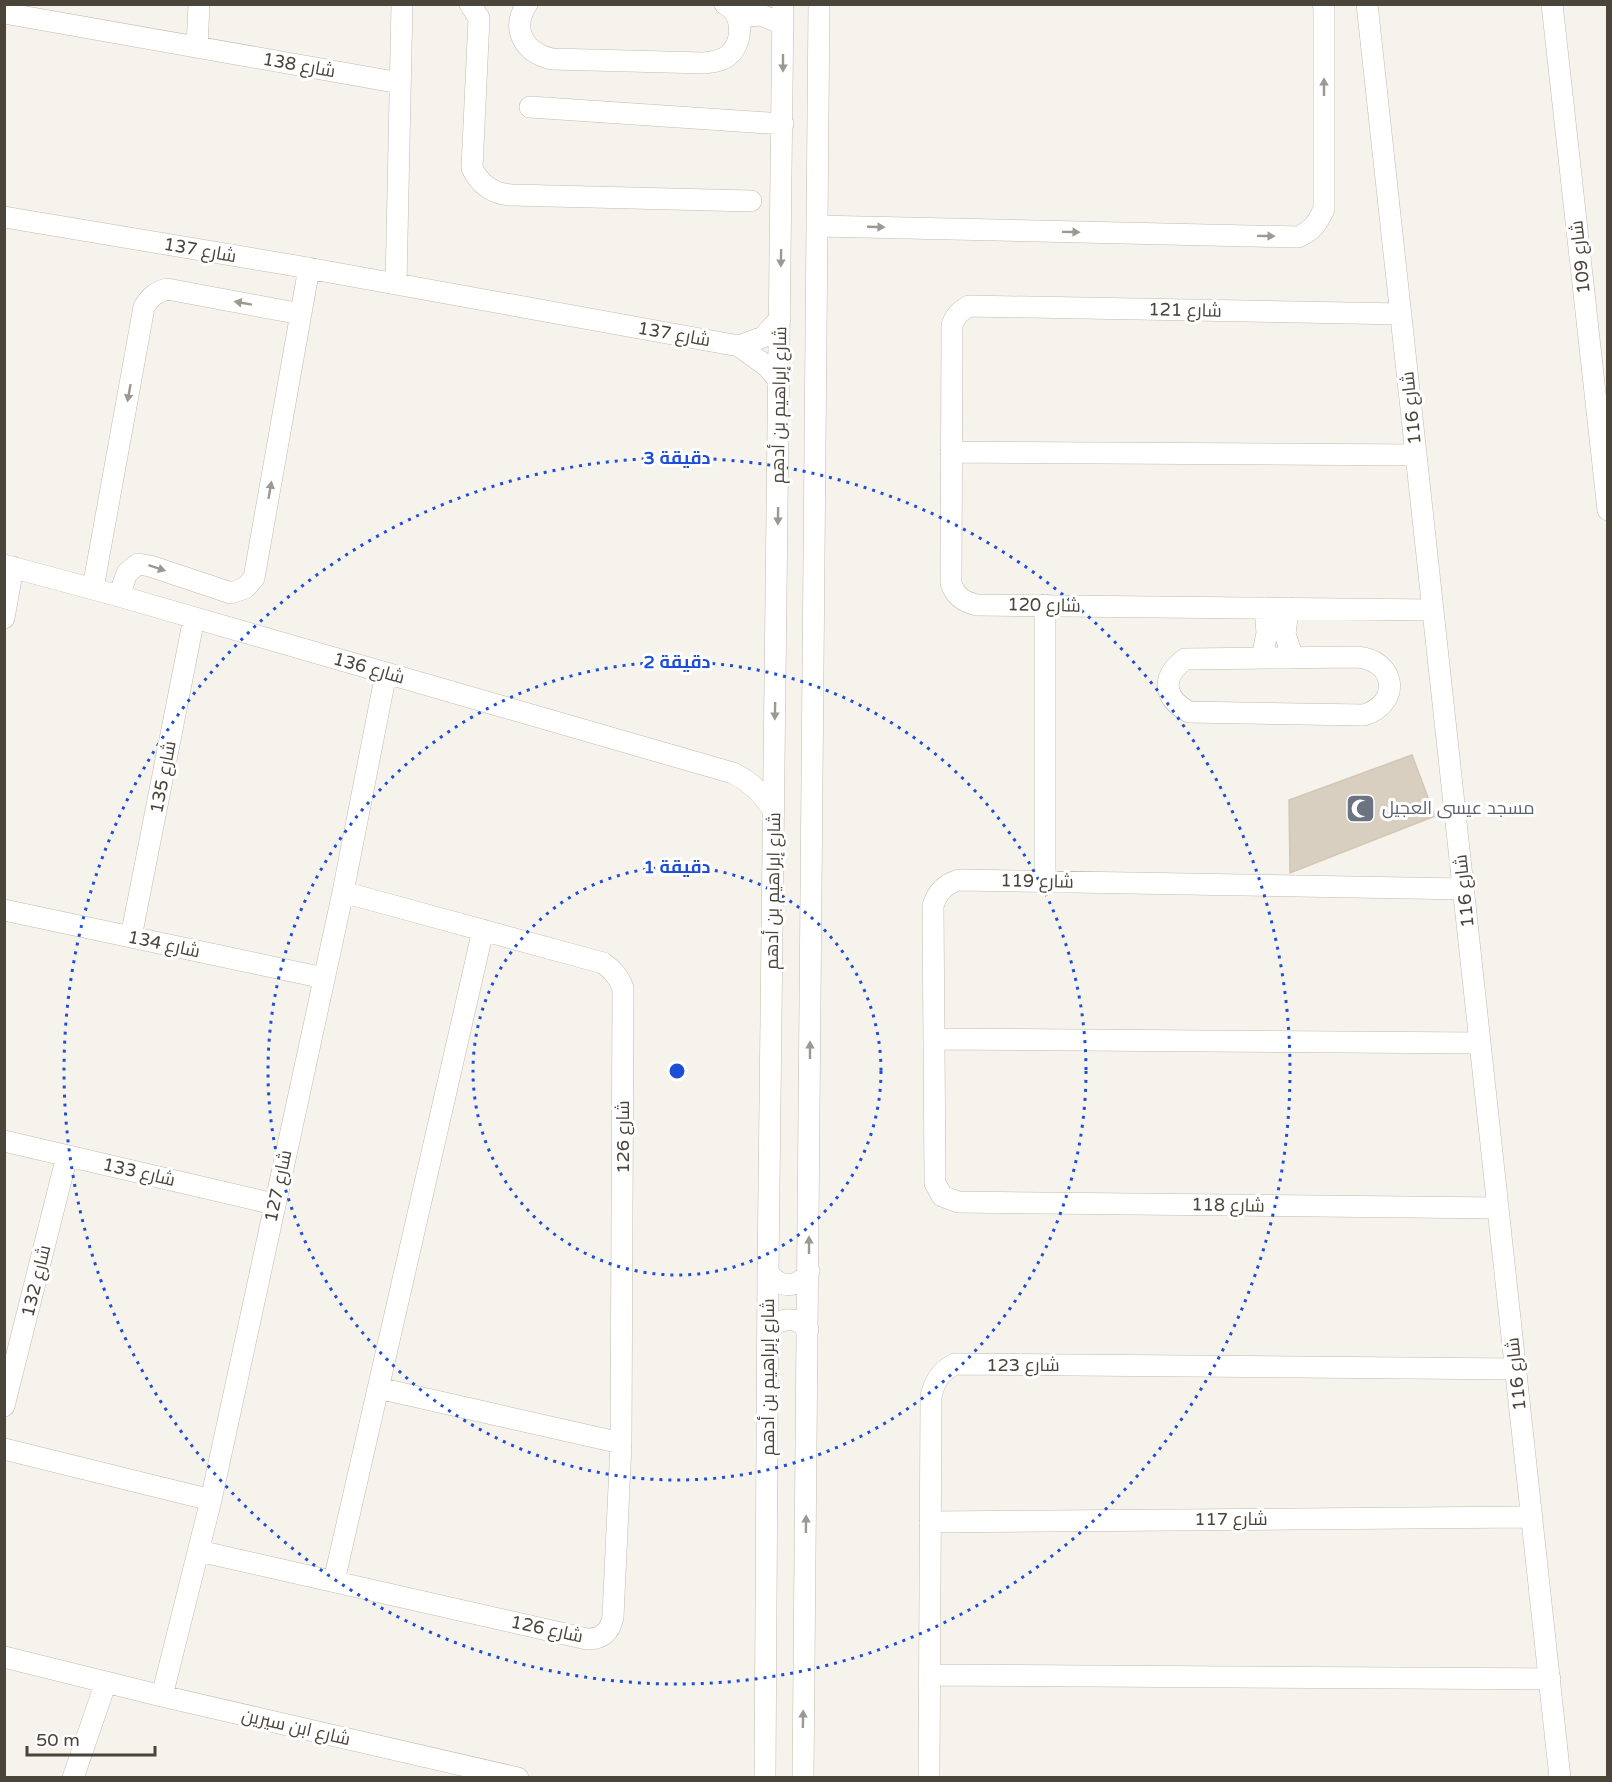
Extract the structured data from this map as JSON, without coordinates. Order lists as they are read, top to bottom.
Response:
{
  "streets": {
    "street": [
      "شارع 138",
      "شارع 137",
      "شارع 109",
      "شارع 121",
      "شارع إبراهيم بن أدهم",
      "شارع 116",
      "شارع 120",
      "شارع 136",
      "شارع 135",
      "شارع 119",
      "شارع 134",
      "شارع 126",
      "شارع 133",
      "شارع 127",
      "شارع 118",
      "شارع 132",
      "شارع 123",
      "شارع 117",
      "شارع ابن سيرين"
    ]
  },
  "crossings": [
    ["شارع 137", "شارع إبراهيم بن أدهم"],
    ["شارع 121", "شارع 116"],
    ["شارع 121", "شارع 120"],
    ["شارع إبراهيم بن أدهم", "شارع 136"],
    ["شارع 116", "شارع 120"],
    ["شارع 116", "شارع 119"],
    ["شارع 116", "شارع 118"],
    ["شارع 116", "شارع 123"],
    ["شارع 116", "شارع 117"],
    ["شارع 136", "شارع 135"],
    ["شارع 136", "شارع 127"],
    ["شارع 135", "شارع 134"],
    ["شارع 119", "شارع 118"],
    ["شارع 134", "شارع 127"],
    ["شارع 126", "شارع 127"],
    ["شارع 133", "شارع 127"],
    ["شارع 133", "شارع 132"],
    ["شارع 127", "شارع ابن سيرين"],
    ["شارع 123", "شارع 117"]
  ],
  "places": {
    "mosque": ["مسجد عيسى العجيل"]
  },
  "scale_bar": "50 m",
  "rings": ["3 دقيقة", "2 دقيقة", "1 دقيقة"]
}
